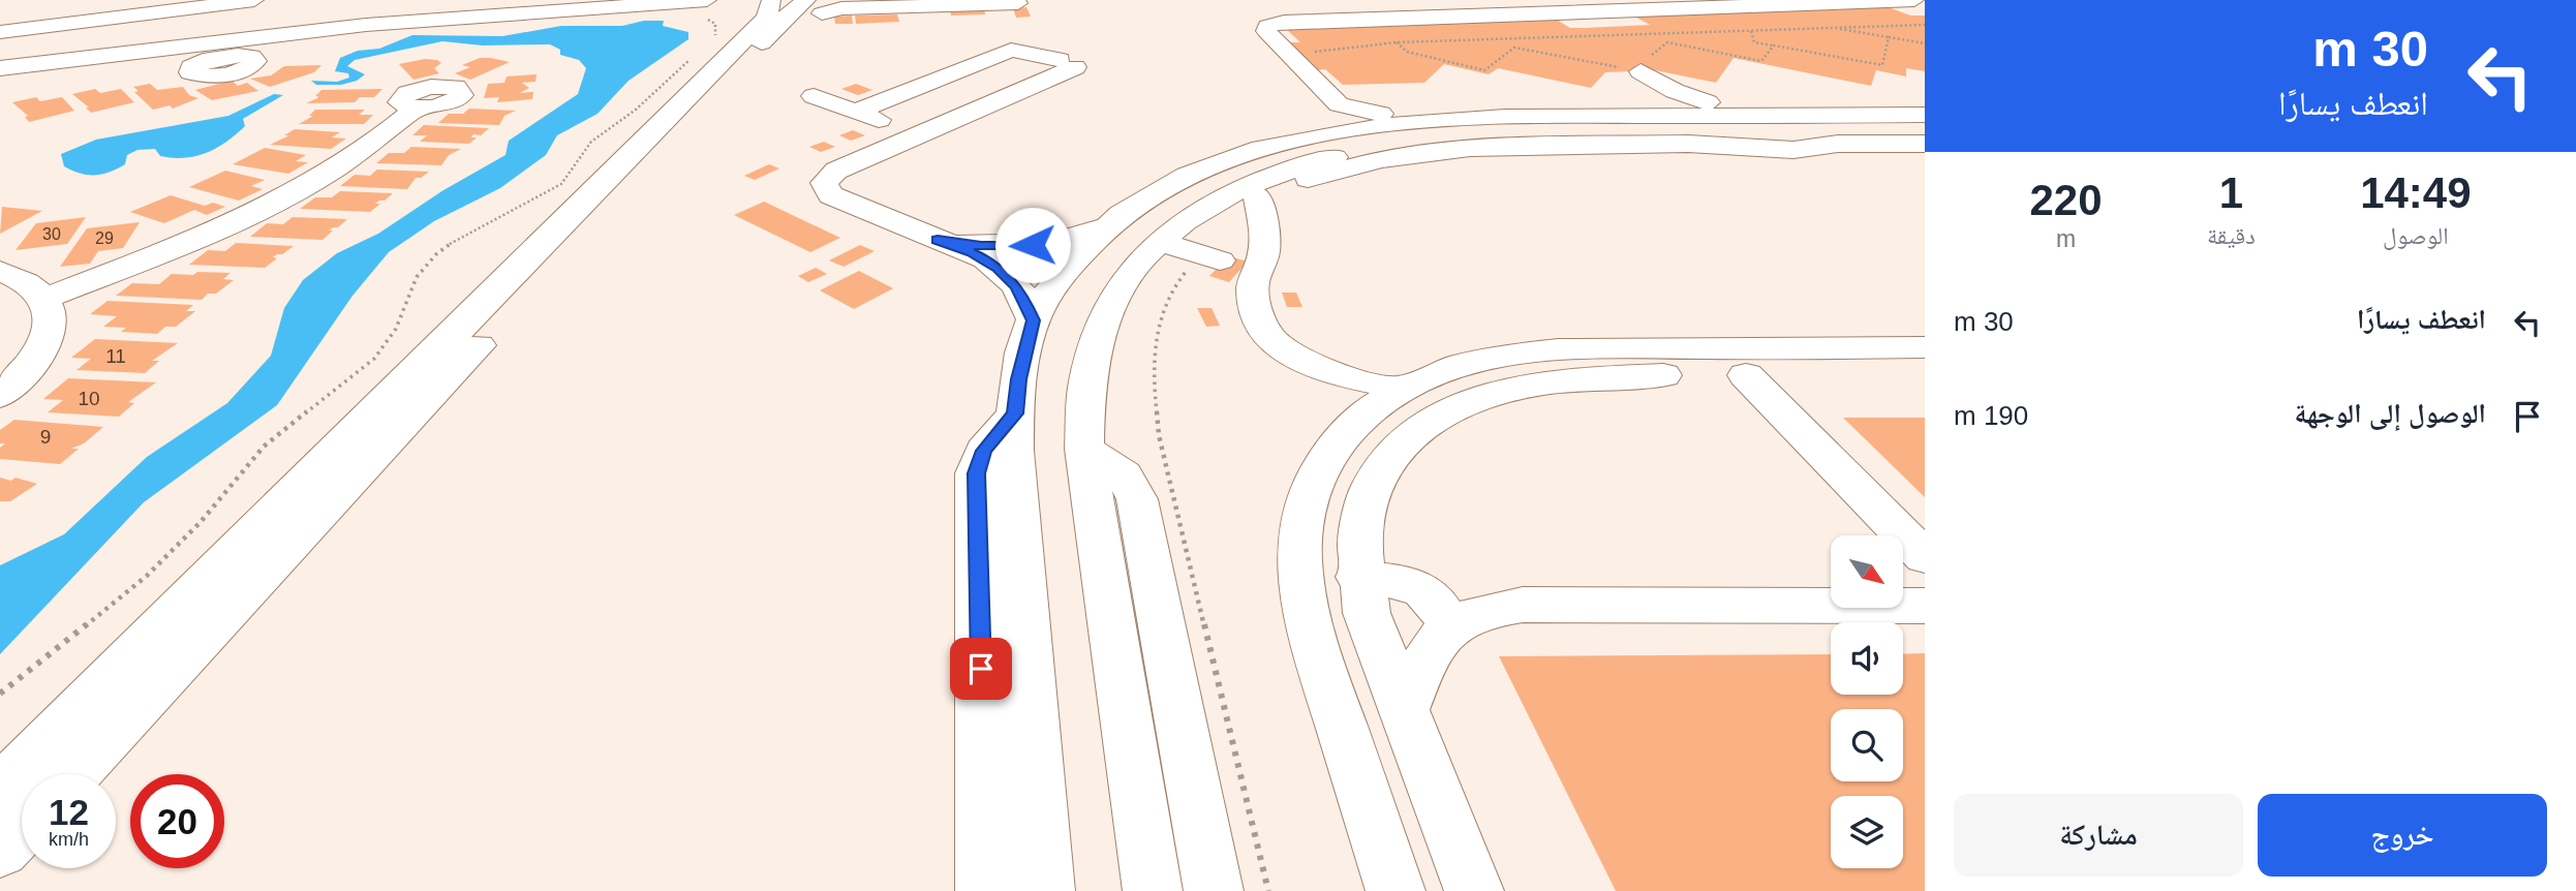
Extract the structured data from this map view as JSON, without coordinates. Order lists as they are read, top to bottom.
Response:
{
  "house_numbers": [
    "30",
    "29",
    "11",
    "10",
    "9"
  ],
  "north": "bottom right",
  "page": {
    "turn": ["30 m", "انعطف يسارًا"],
    "eta": [
      "14:49",
      "الوصول",
      "1",
      "دقيقة",
      "220",
      "m"
    ],
    "list": [
      {
        "name": "انعطف يسارًا",
        "value": "30 m"
      },
      {
        "name": "الوصول إلى الوجهة",
        "value": "190 m"
      }
    ],
    "speed": "12 km/h",
    "limit": "20",
    "buttons": ["خروج", "مشاركة"]
  }
}
